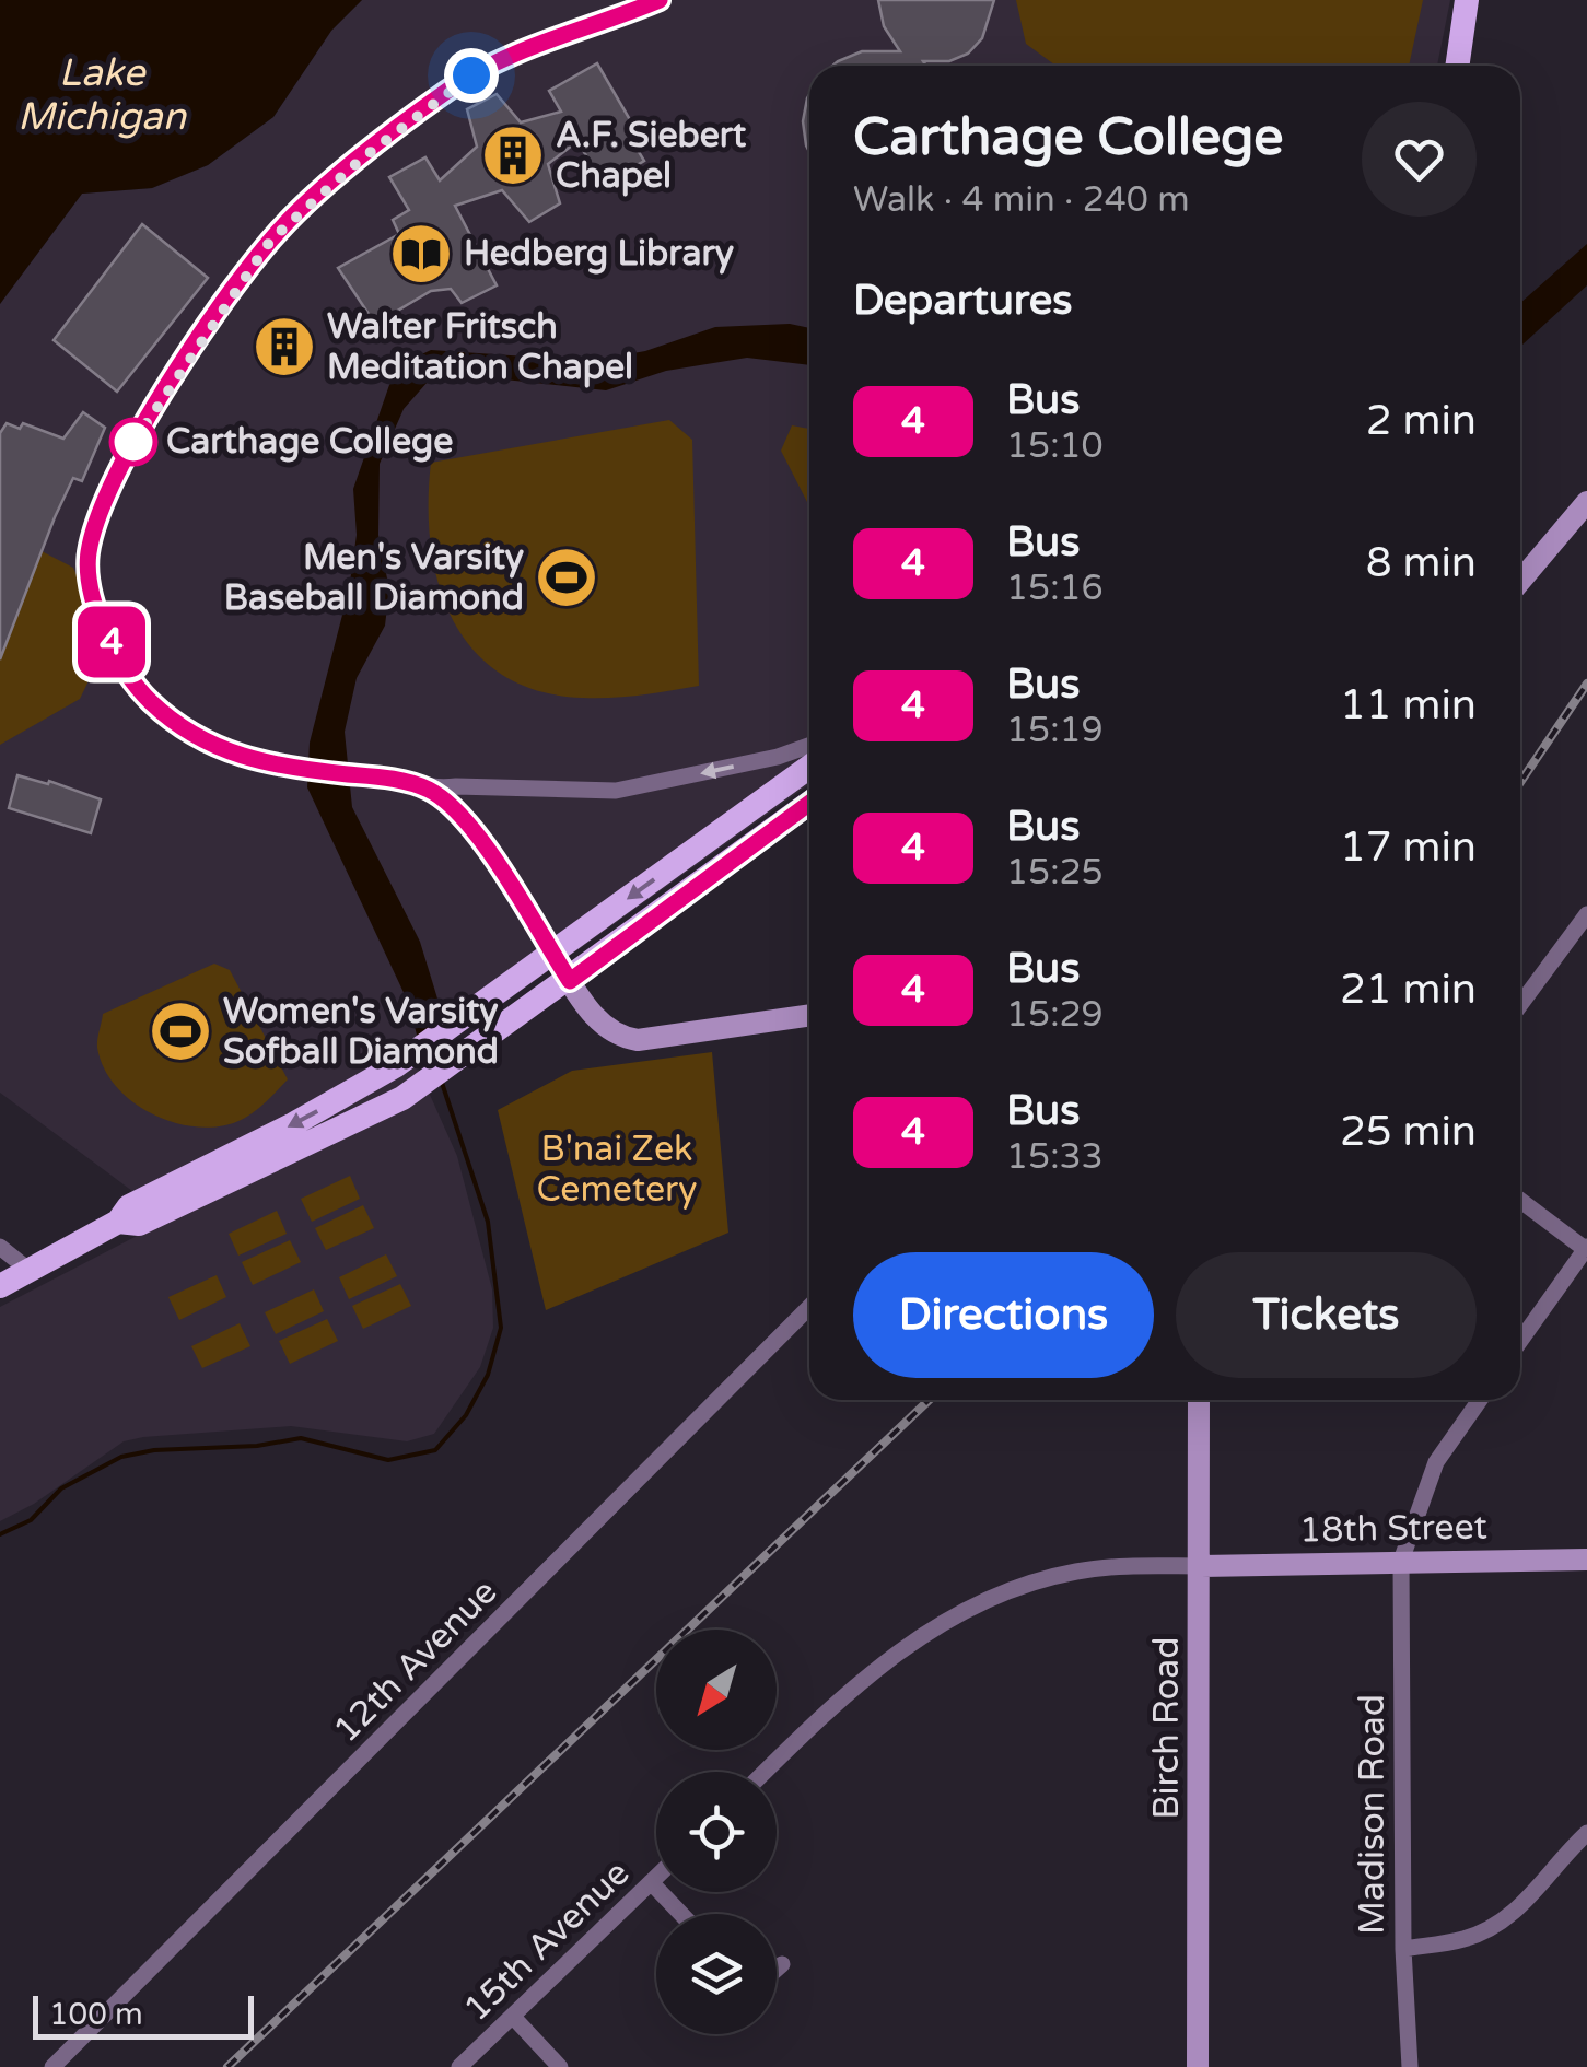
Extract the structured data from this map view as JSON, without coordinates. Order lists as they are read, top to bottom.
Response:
{
  "streets": {
    "street": [
      "18th Street",
      "12th Avenue",
      "Birch Road",
      "Madison Road",
      "15th Avenue"
    ]
  },
  "crossings": [
    ["18th Street", "Birch Road"],
    ["18th Street", "Madison Road"]
  ],
  "water": ["Lake Michigan"],
  "parks": ["B'nai Zek Cemetery"],
  "places": {
    "building": ["A.F. Siebert Chapel", "Walter Fritsch Meditation Chapel"],
    "library": ["Hedberg Library"],
    "other": ["Carthage College"],
    "sports": ["Men's Varsity Baseball Diamond", "Women's Varsity Sofball Diamond"]
  },
  "lines": ["bus line 4"],
  "scale_bar": "100 m",
  "north": "bottom left",
  "page": {
    "on_map": "4",
    "heading": [
      ["Carthage College", "Walk · 4 min · 240 m"],
      "Departures"
    ],
    "list": [
      {
        "mark": "4",
        "name": "Bus",
        "note": "15:10",
        "value": "2 min"
      },
      {
        "mark": "4",
        "name": "Bus",
        "note": "15:16",
        "value": "8 min"
      },
      {
        "mark": "4",
        "name": "Bus",
        "note": "15:19",
        "value": "11 min"
      },
      {
        "mark": "4",
        "name": "Bus",
        "note": "15:25",
        "value": "17 min"
      },
      {
        "mark": "4",
        "name": "Bus",
        "note": "15:29",
        "value": "21 min"
      },
      {
        "mark": "4",
        "name": "Bus",
        "note": "15:33",
        "value": "25 min"
      }
    ],
    "buttons": ["Directions", "Tickets"],
    "scale": "100 m"
  }
}
